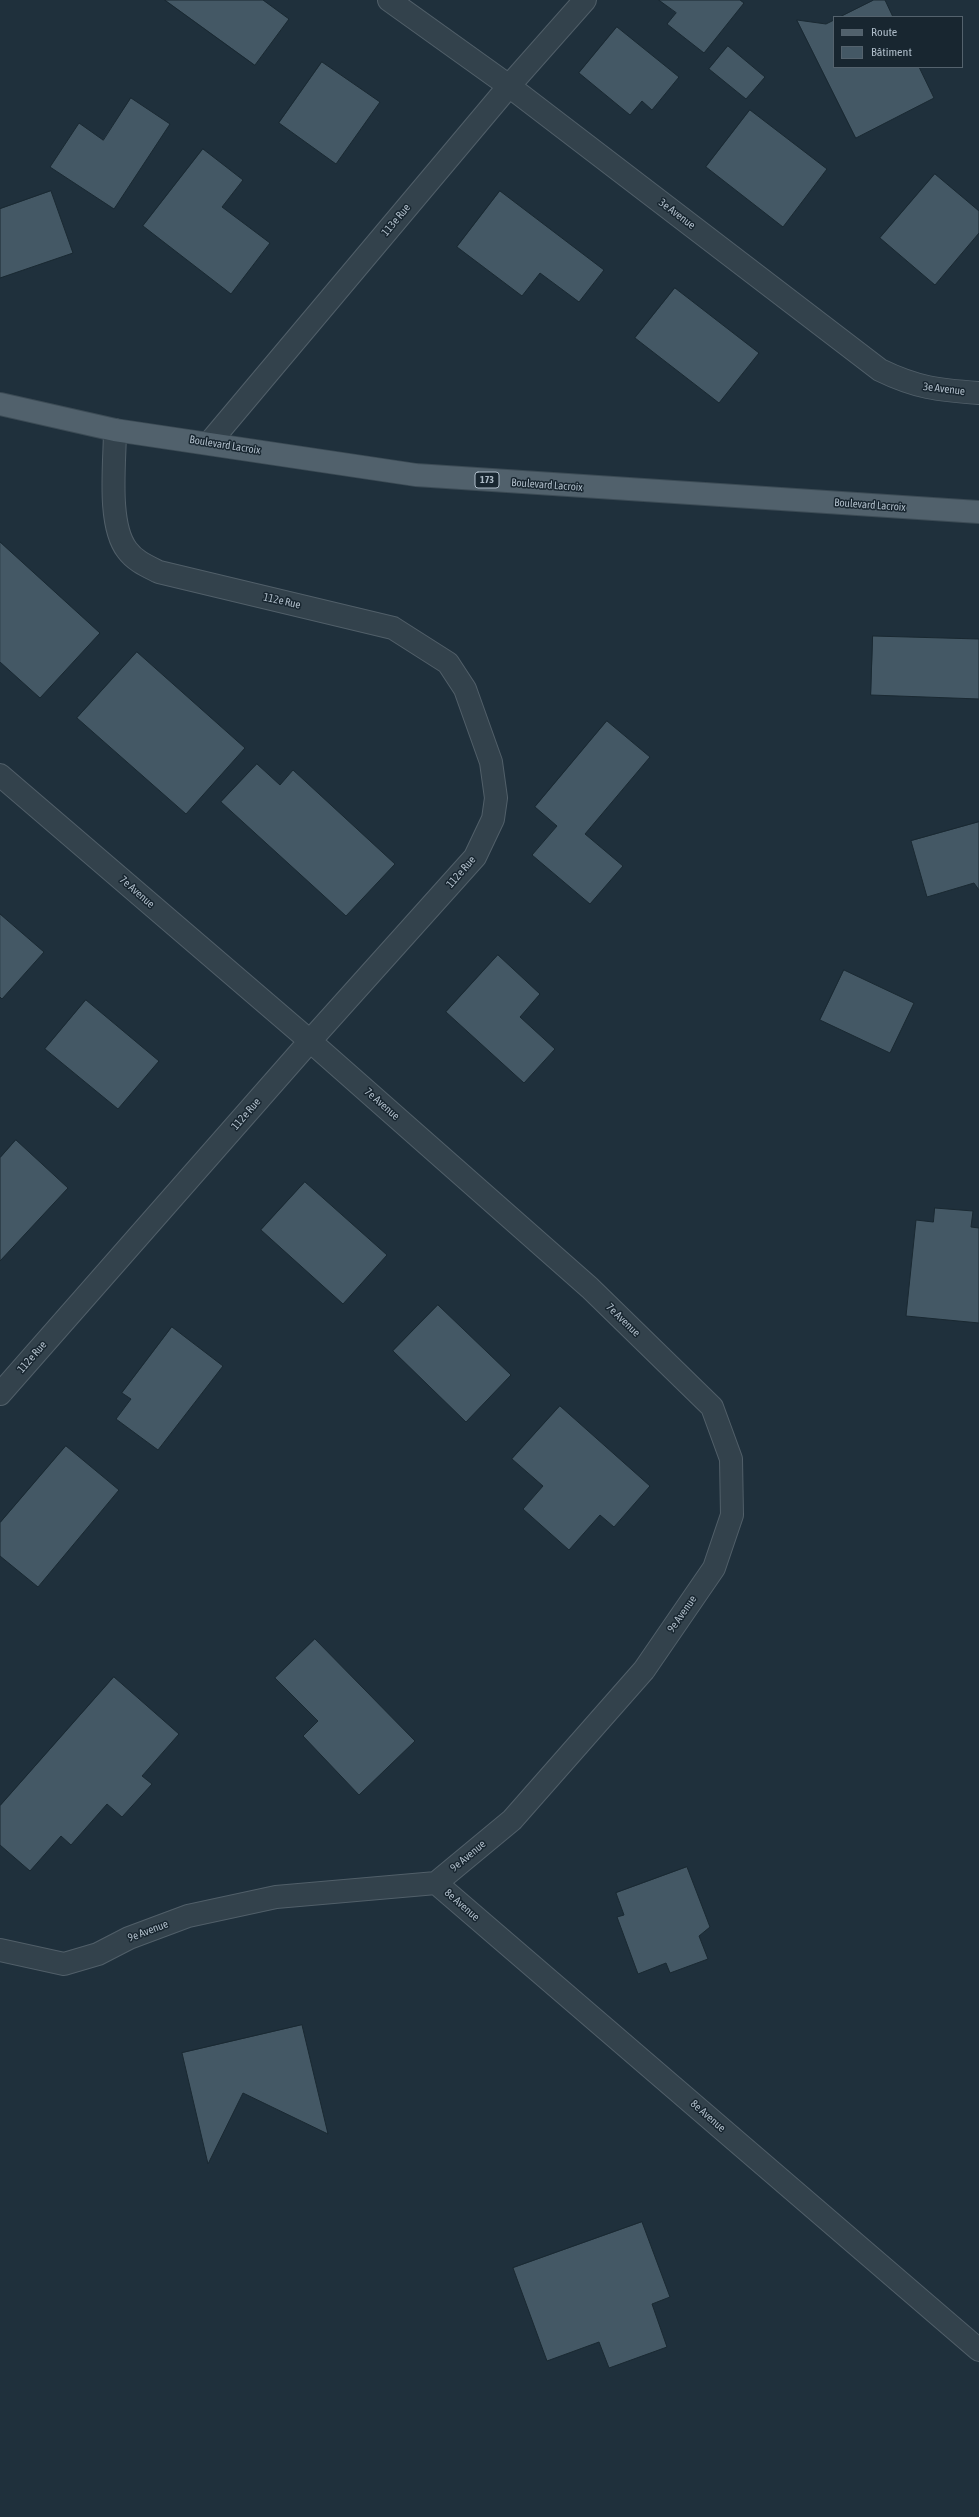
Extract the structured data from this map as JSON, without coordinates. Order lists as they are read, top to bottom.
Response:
{
  "streets": {
    "main road": ["Boulevard Lacroix", "173"],
    "street": [
      "3e Avenue",
      "113e Rue",
      "112e Rue",
      "7e Avenue",
      "9e Avenue",
      "8e Avenue"
    ]
  },
  "crossings": [
    ["3e Avenue", "113e Rue"],
    ["113e Rue", "Boulevard Lacroix"],
    ["Boulevard Lacroix", "112e Rue"],
    ["112e Rue", "7e Avenue"],
    ["7e Avenue", "9e Avenue"],
    ["9e Avenue", "8e Avenue"]
  ],
  "legend": ["Route", "Bâtiment"]
}
